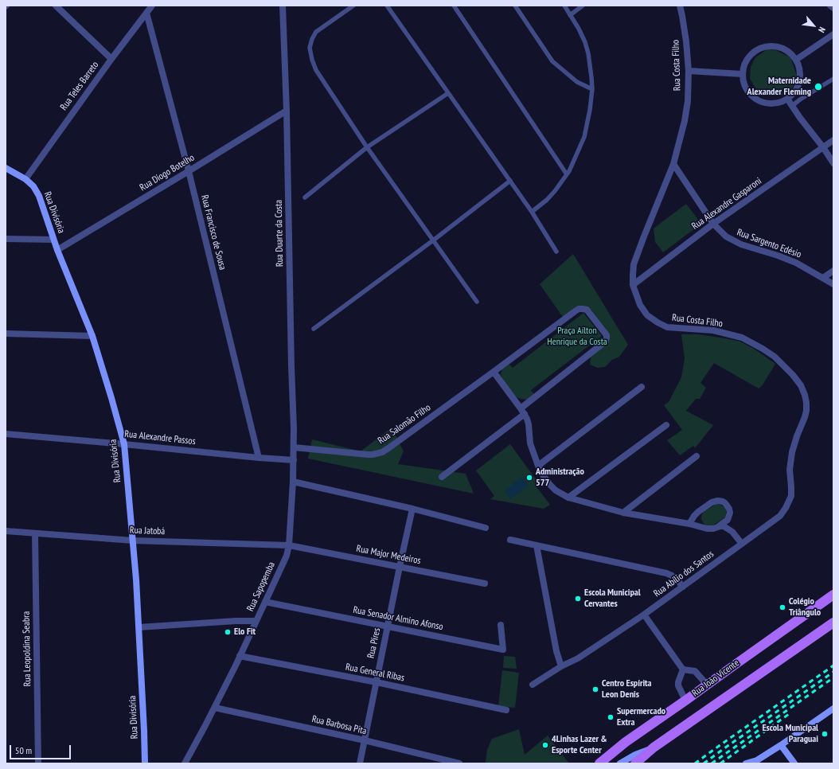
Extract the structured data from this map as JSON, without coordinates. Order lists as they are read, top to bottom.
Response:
{
  "streets": {
    "main road": ["Rua João Vicente"],
    "street": [
      "Rua Costa Filho",
      "Rua Teles Barreto",
      "Rua Diogo Botelho",
      "Rua Alexandre Gasparoni",
      "Rua Divisória",
      "Rua Francisco de Sousa",
      "Rua Duarte da Costa",
      "Rua Sargento Edésio",
      "Rua Salomão Filho",
      "Rua Alexandre Passos",
      "Rua Jatobá",
      "Rua Major Medeiros",
      "Rua Abílio dos Santos",
      "Rua Sapopemba",
      "Rua Senador Almino Afonso",
      "Rua Pires",
      "Rua Leopoldina Seabra",
      "Rua General Ribas",
      "Rua Barbosa Pita"
    ]
  },
  "crossings": [
    ["Rua Costa Filho", "Rua Alexandre Gasparoni"],
    ["Rua Costa Filho", "Rua Sargento Edésio"],
    ["Rua Costa Filho", "Rua Abílio dos Santos"],
    ["Rua Teles Barreto", "Rua Divisória"],
    ["Rua Teles Barreto", "Rua Francisco de Sousa"],
    ["Rua Diogo Botelho", "Rua Divisória"],
    ["Rua Diogo Botelho", "Rua Francisco de Sousa"],
    ["Rua Diogo Botelho", "Rua Duarte da Costa"],
    ["Rua Alexandre Gasparoni", "Rua Sargento Edésio"],
    ["Rua Divisória", "Rua Alexandre Passos"],
    ["Rua Divisória", "Rua Jatobá"],
    ["Rua Francisco de Sousa", "Rua Alexandre Passos"],
    ["Rua Duarte da Costa", "Rua Salomão Filho"],
    ["Rua Duarte da Costa", "Rua Alexandre Passos"],
    ["Rua Duarte da Costa", "Rua Sapopemba"],
    ["Rua Alexandre Passos", "Rua Sapopemba"],
    ["Rua Jatobá", "Rua Major Medeiros"],
    ["Rua Jatobá", "Rua Sapopemba"],
    ["Rua Jatobá", "Rua Leopoldina Seabra"],
    ["Rua Major Medeiros", "Rua Sapopemba"],
    ["Rua Major Medeiros", "Rua Pires"],
    ["Rua Sapopemba", "Rua Senador Almino Afonso"],
    ["Rua Sapopemba", "Rua General Ribas"],
    ["Rua Sapopemba", "Rua Barbosa Pita"],
    ["Rua Senador Almino Afonso", "Rua Pires"],
    ["Rua Pires", "Rua General Ribas"],
    ["Rua Pires", "Rua Barbosa Pita"]
  ],
  "parks": ["Praça Aílton Henrique da Costa"],
  "places": [
    "Maternidade Alexander Fleming",
    "Administração 577",
    "Escola Municipal Cervantes",
    "Colégio Triângulo",
    "Elo Fit",
    "Centro Espírita Leon Denis",
    "Supermercado Extra",
    "Escola Municipal Paraguai",
    "4Linhas Lazer & Esporte Center"
  ],
  "scale_bar": "50 m",
  "north": "bottom right"
}
